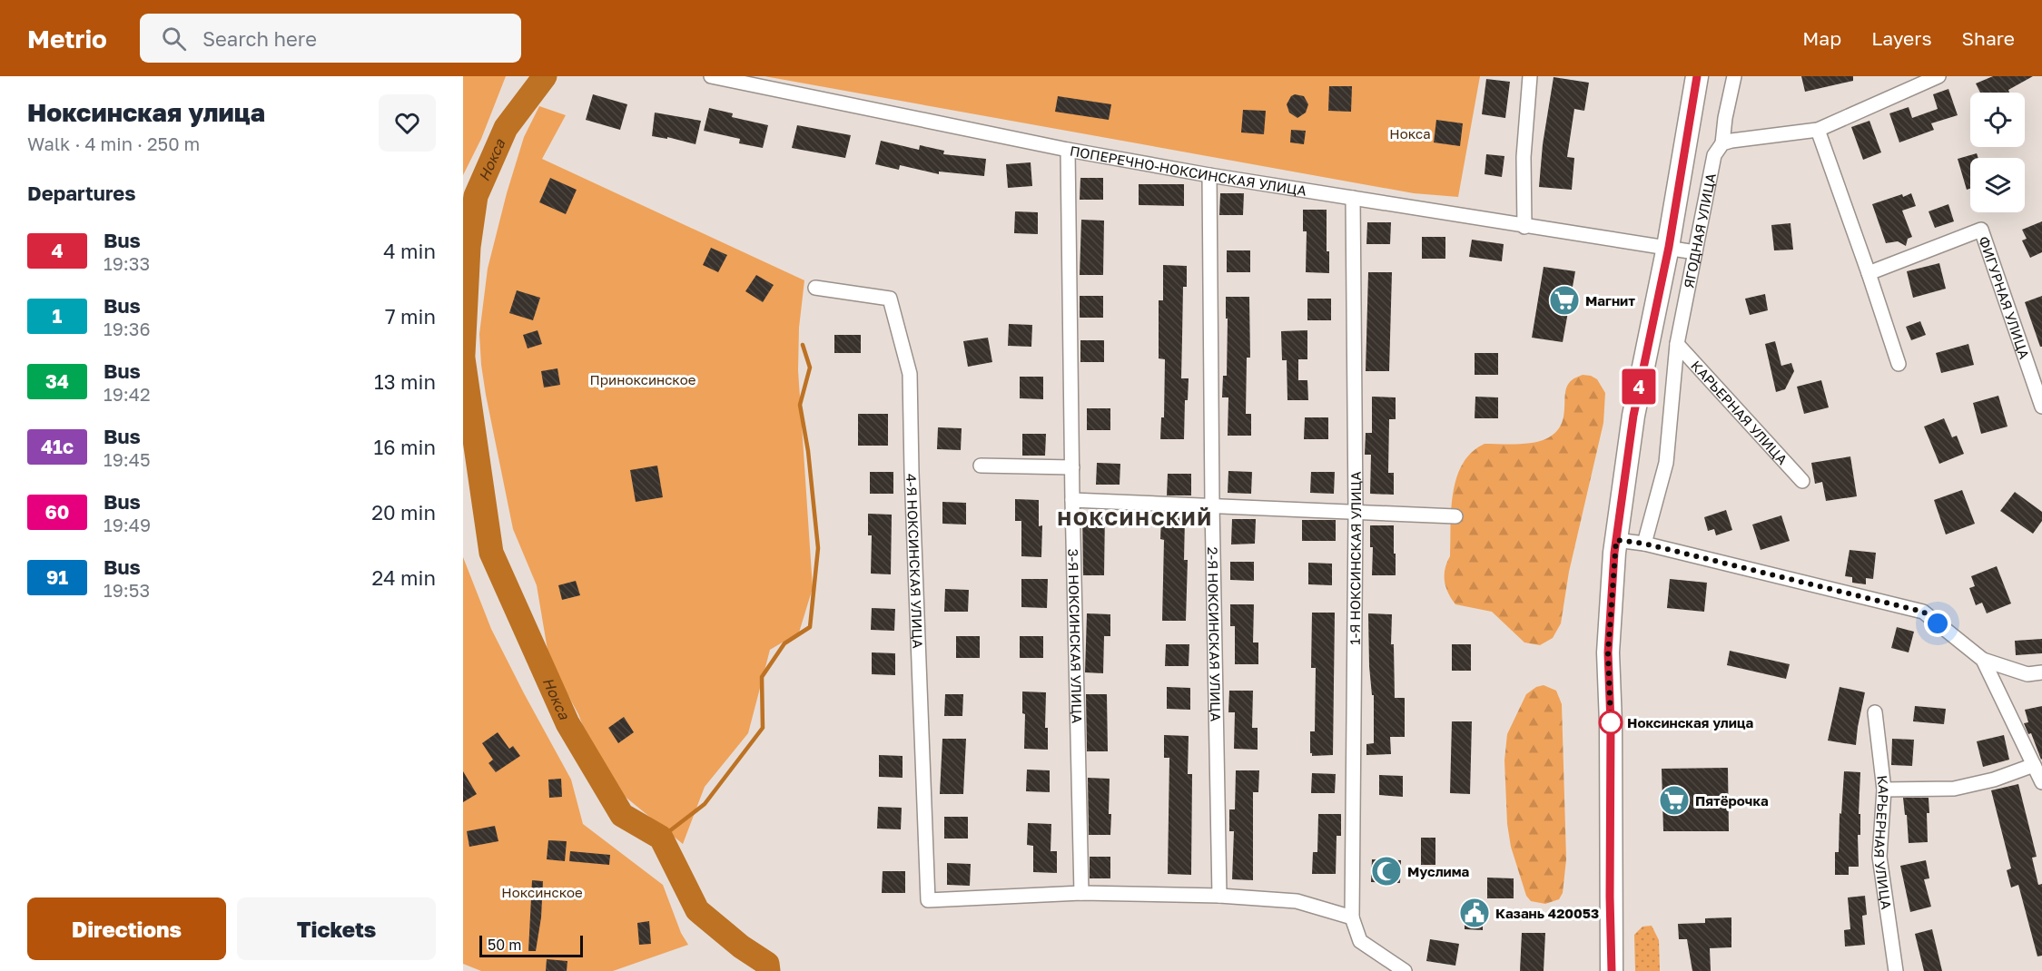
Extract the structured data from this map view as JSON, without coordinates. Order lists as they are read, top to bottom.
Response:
{
  "streets": {
    "street": [
      "ПОПЕРЕЧНО-НОКСИНСКАЯ УЛИЦА",
      "ЯГОДНАЯ УЛИЦА",
      "ФИГУРНАЯ УЛИЦА",
      "КАРЬЕРНАЯ УЛИЦА",
      "1-Я НОКСИНСКАЯ УЛИЦА",
      "4-Я НОКСИНСКАЯ УЛИЦА",
      "2-Я НОКСИНСКАЯ УЛИЦА",
      "3-Я НОКСИНСКАЯ УЛИЦА"
    ]
  },
  "crossings": [
    ["ПОПЕРЕЧНО-НОКСИНСКАЯ УЛИЦА", "ЯГОДНАЯ УЛИЦА"],
    ["ПОПЕРЕЧНО-НОКСИНСКАЯ УЛИЦА", "1-Я НОКСИНСКАЯ УЛИЦА"],
    ["ПОПЕРЕЧНО-НОКСИНСКАЯ УЛИЦА", "2-Я НОКСИНСКАЯ УЛИЦА"],
    ["ПОПЕРЕЧНО-НОКСИНСКАЯ УЛИЦА", "3-Я НОКСИНСКАЯ УЛИЦА"],
    ["ЯГОДНАЯ УЛИЦА", "КАРЬЕРНАЯ УЛИЦА"],
    ["4-Я НОКСИНСКАЯ УЛИЦА", "3-Я НОКСИНСКАЯ УЛИЦА"]
  ],
  "districts": ["НОКСИНСКИЙ"],
  "water": ["Нокса"],
  "parks": ["Нокса", "Приноксинское", "Ноксинское"],
  "places": {
    "supermarket": ["Магнит", "Пятёрочка"],
    "other": ["Ноксинская улица"],
    "mosque": ["Муслима"],
    "public building": ["Казань 420053"]
  },
  "lines": ["bus line 4"],
  "scale_bar": "50 m",
  "page": {
    "header": "Metrio",
    "search": "Search here",
    "nav": ["Map", "Layers", "Share"],
    "heading": [
      ["Ноксинская улица", "Walk · 4 min · 250 m"],
      "Departures"
    ],
    "on_map": "4",
    "list": [
      {
        "mark": "4",
        "name": "Bus",
        "note": "19:33",
        "value": "4 min"
      },
      {
        "mark": "1",
        "name": "Bus",
        "note": "19:36",
        "value": "7 min"
      },
      {
        "mark": "34",
        "name": "Bus",
        "note": "19:42",
        "value": "13 min"
      },
      {
        "mark": "41с",
        "name": "Bus",
        "note": "19:45",
        "value": "16 min"
      },
      {
        "mark": "60",
        "name": "Bus",
        "note": "19:49",
        "value": "20 min"
      },
      {
        "mark": "91",
        "name": "Bus",
        "note": "19:53",
        "value": "24 min"
      }
    ],
    "buttons": ["Directions", "Tickets"],
    "scale": "50 m"
  }
}
